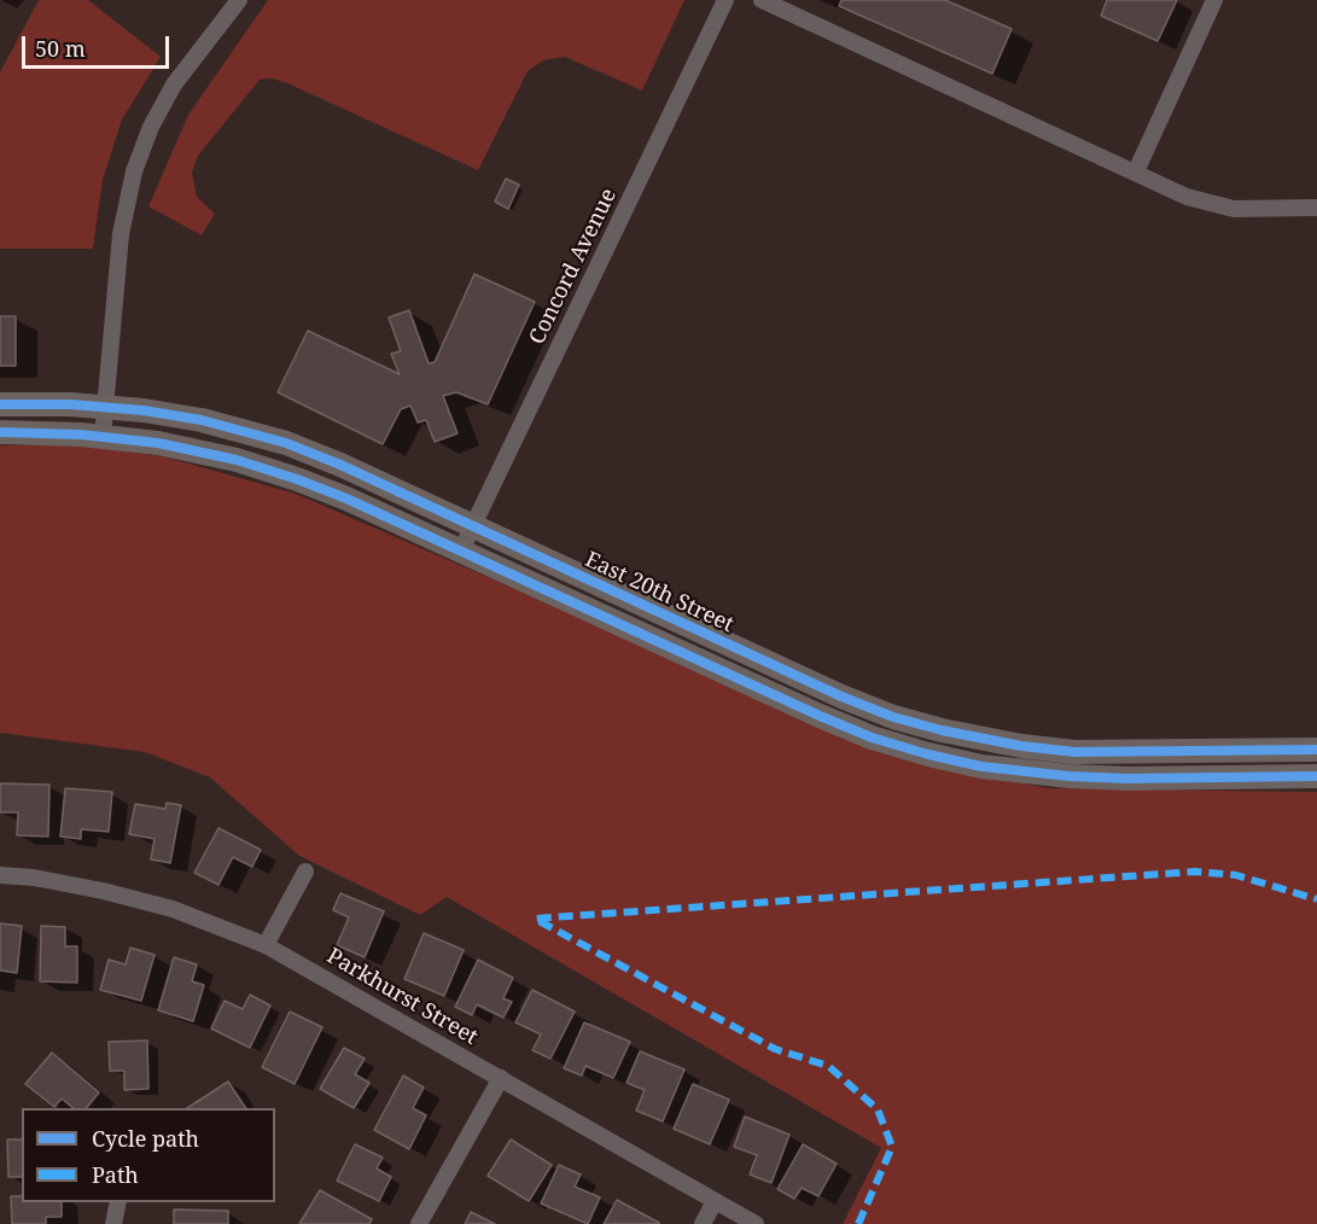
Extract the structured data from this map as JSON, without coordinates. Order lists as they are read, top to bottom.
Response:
{
  "streets": {
    "street": ["Concord Avenue", "East 20th Street", "Parkhurst Street"]
  },
  "crossings": [
    ["Concord Avenue", "East 20th Street"]
  ],
  "legend": ["Cycle path", "Path"],
  "scale_bar": "50 m"
}
